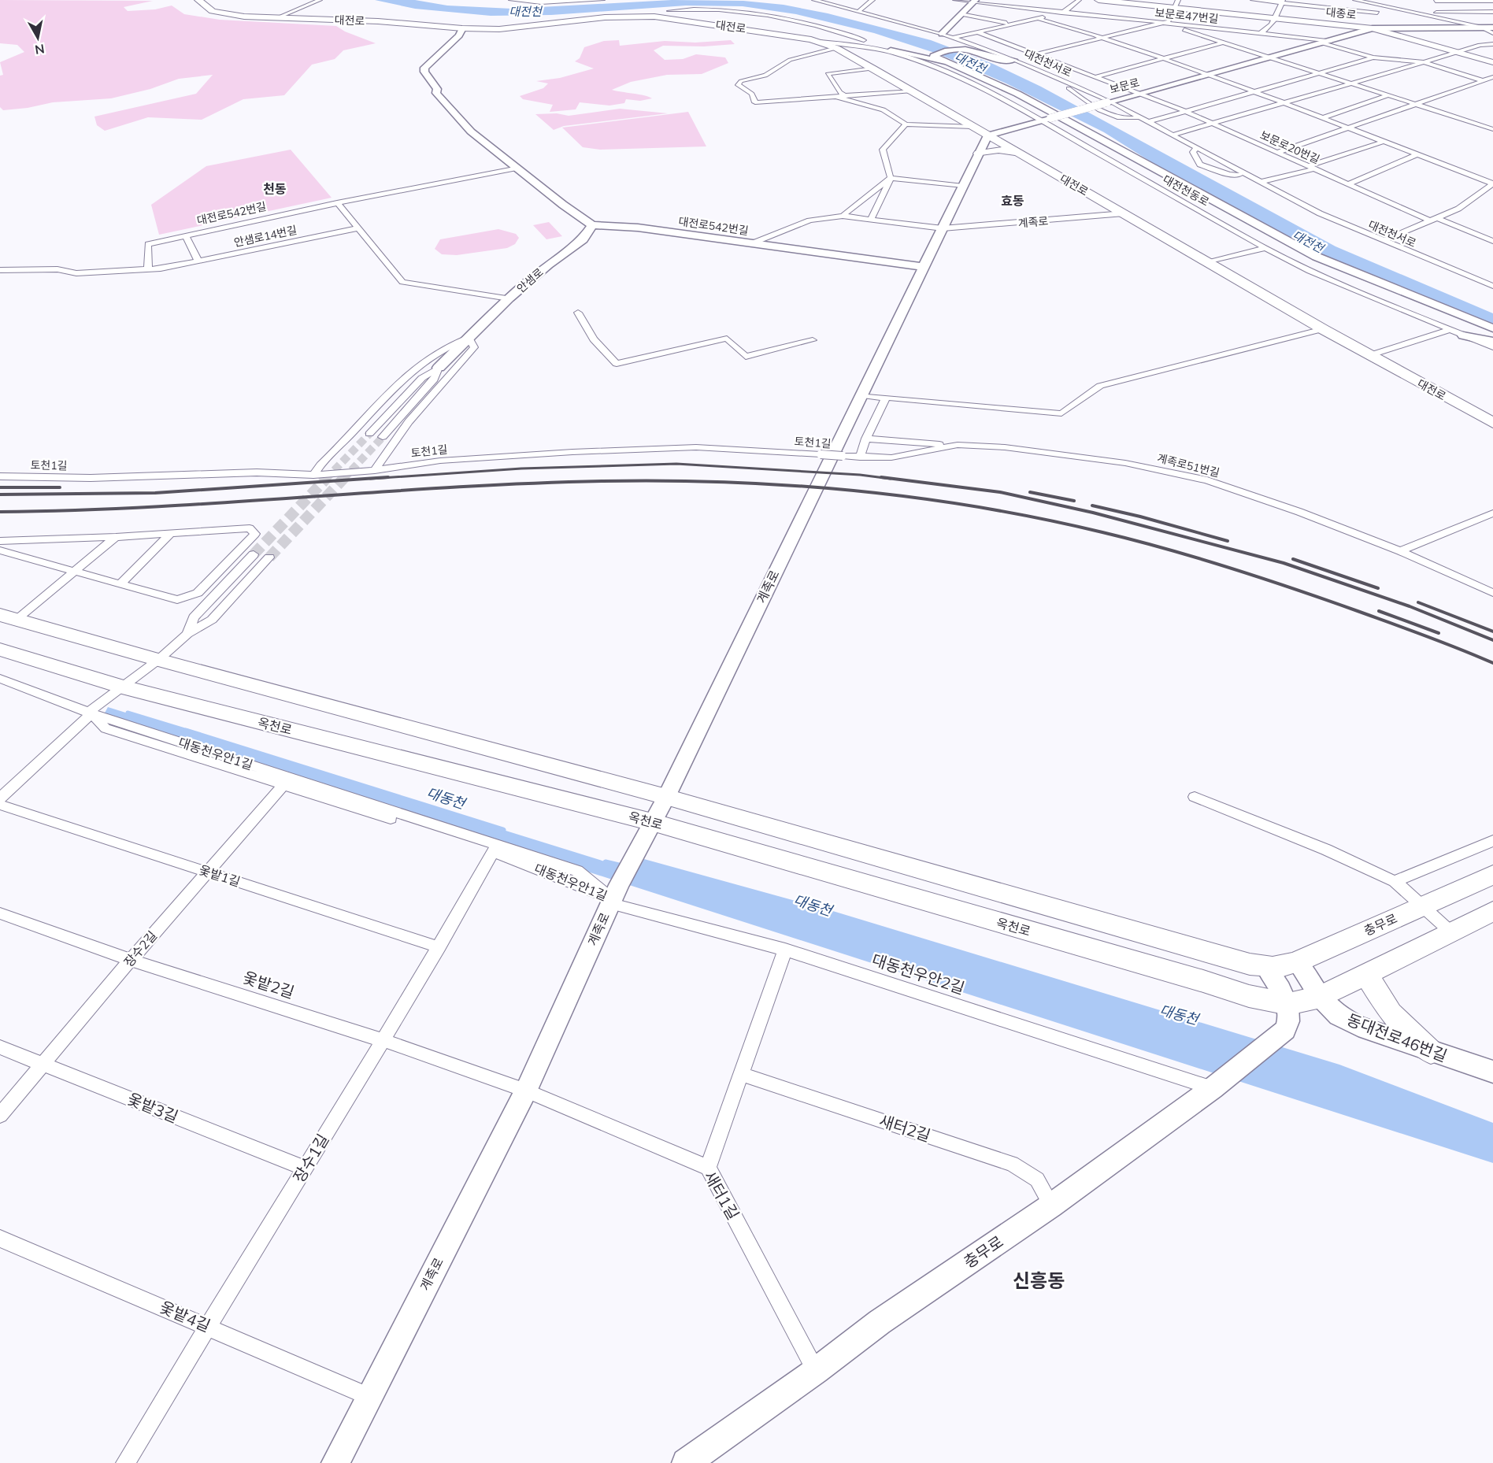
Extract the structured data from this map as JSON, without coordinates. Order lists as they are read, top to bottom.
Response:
{
  "streets": {
    "main road": [
      "대종로",
      "대전로",
      "보문로",
      "대전로542번길",
      "계족로",
      "안샘로",
      "옥천로",
      "충무로",
      "동대전로46번길"
    ],
    "street": [
      "보문로47번길",
      "대전천서로",
      "보문로20번길",
      "대전천동로",
      "안샘로14번길",
      "토천1길",
      "계족로51번길",
      "대동천우안1길",
      "옻밭1길",
      "장수2길",
      "대동천우안2길",
      "옻밭2길",
      "옻밭3길",
      "새터2길",
      "장수1길",
      "새터1길",
      "옻밭4길"
    ]
  },
  "crossings": [
    ["대종로", "보문로"],
    ["보문로47번길", "보문로"],
    ["대전로", "보문로"],
    ["대전로", "대전천동로"],
    ["대전로", "계족로"],
    ["대전천서로", "보문로"],
    ["보문로", "보문로20번길"],
    ["보문로", "대전천동로"],
    ["보문로", "계족로"],
    ["대전로542번길", "계족로"],
    ["대전로542번길", "안샘로14번길"],
    ["대전로542번길", "안샘로"],
    ["계족로", "옥천로"],
    ["계족로", "대동천우안1길"],
    ["계족로", "충무로"],
    ["계족로", "대동천우안2길"],
    ["계족로", "옻밭2길"],
    ["계족로", "새터1길"],
    ["계족로", "옻밭4길"],
    ["토천1길", "계족로51번길"],
    ["옥천로", "충무로"],
    ["대동천우안1길", "장수2길"],
    ["대동천우안1길", "대동천우안2길"],
    ["대동천우안1길", "장수1길"],
    ["옻밭1길", "장수2길"],
    ["옻밭1길", "장수1길"],
    ["충무로", "대동천우안2길"],
    ["충무로", "동대전로46번길"],
    ["충무로", "새터2길"],
    ["충무로", "새터1길"],
    ["장수2길", "옻밭2길"],
    ["장수2길", "옻밭3길"],
    ["옻밭2길", "장수1길"],
    ["옻밭2길", "새터1길"],
    ["옻밭3길", "장수1길"],
    ["장수1길", "옻밭4길"]
  ],
  "districts": ["천동", "효동", "신흥동"],
  "water": ["대전천", "대동천"],
  "north": "bottom"
}
